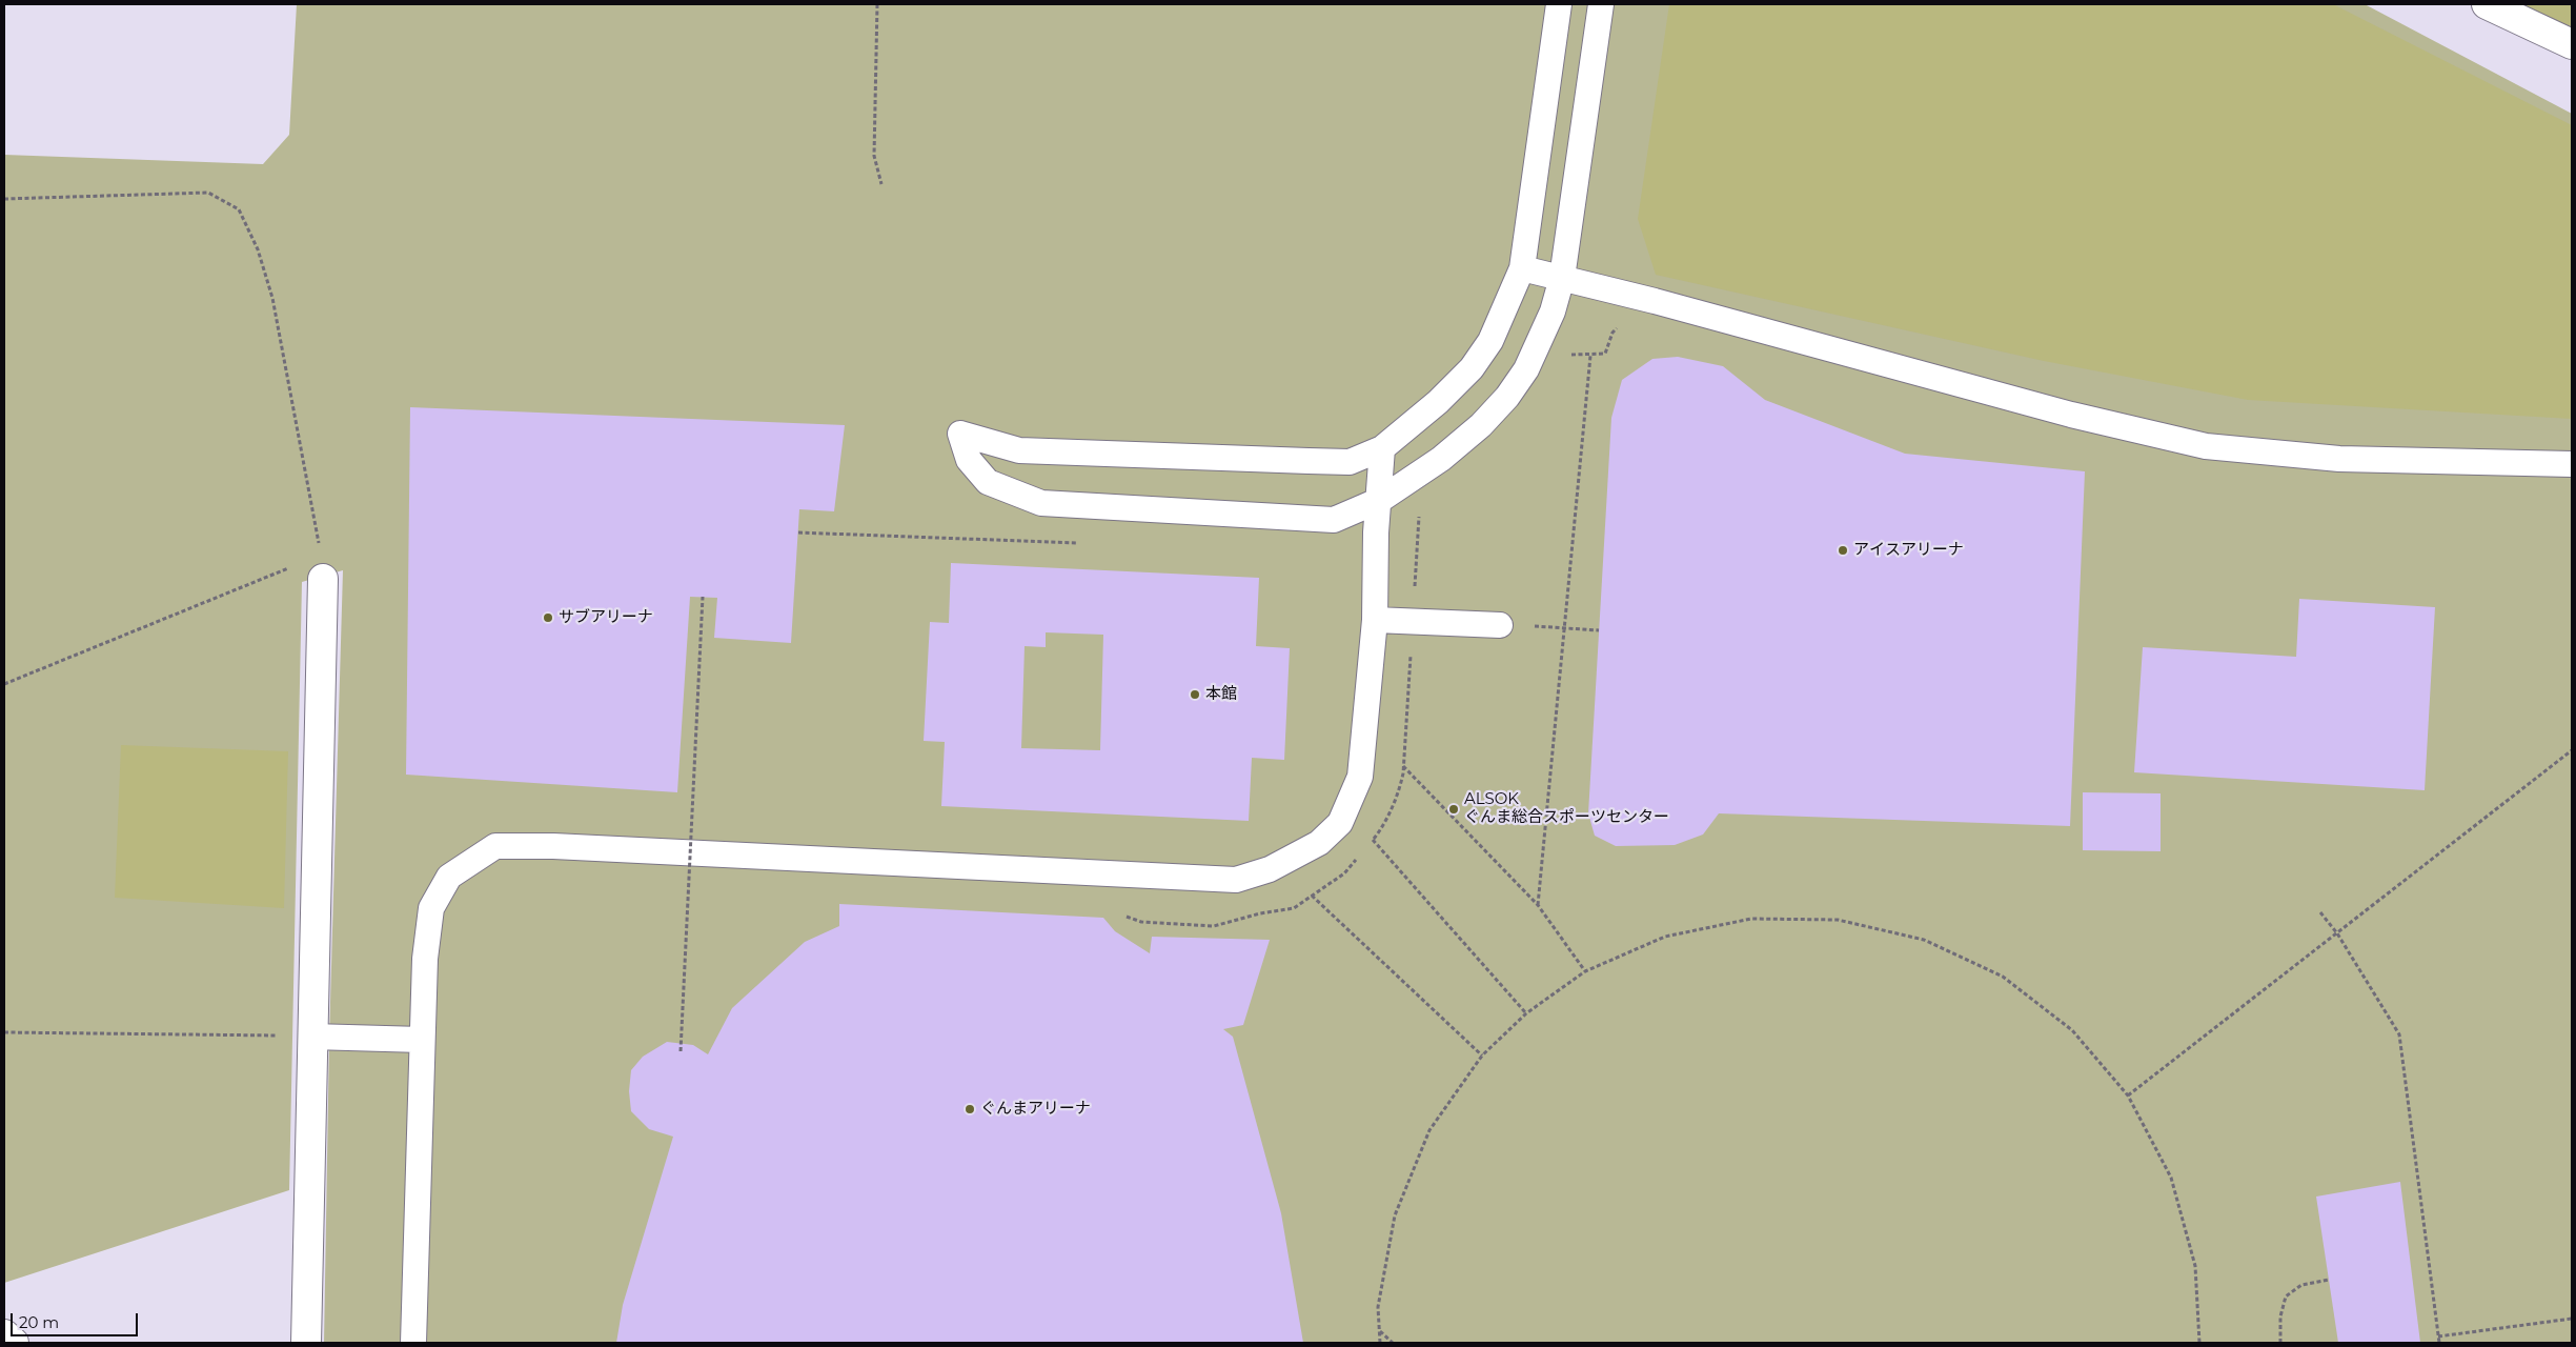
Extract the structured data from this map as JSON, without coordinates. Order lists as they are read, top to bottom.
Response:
{
  "places": [
    "アイスアリーナ",
    "サブアリーナ",
    "本館",
    "ALSOK ぐんま総合スポーツセンター",
    "ぐんまアリーナ"
  ],
  "scale_bar": "20 m"
}
